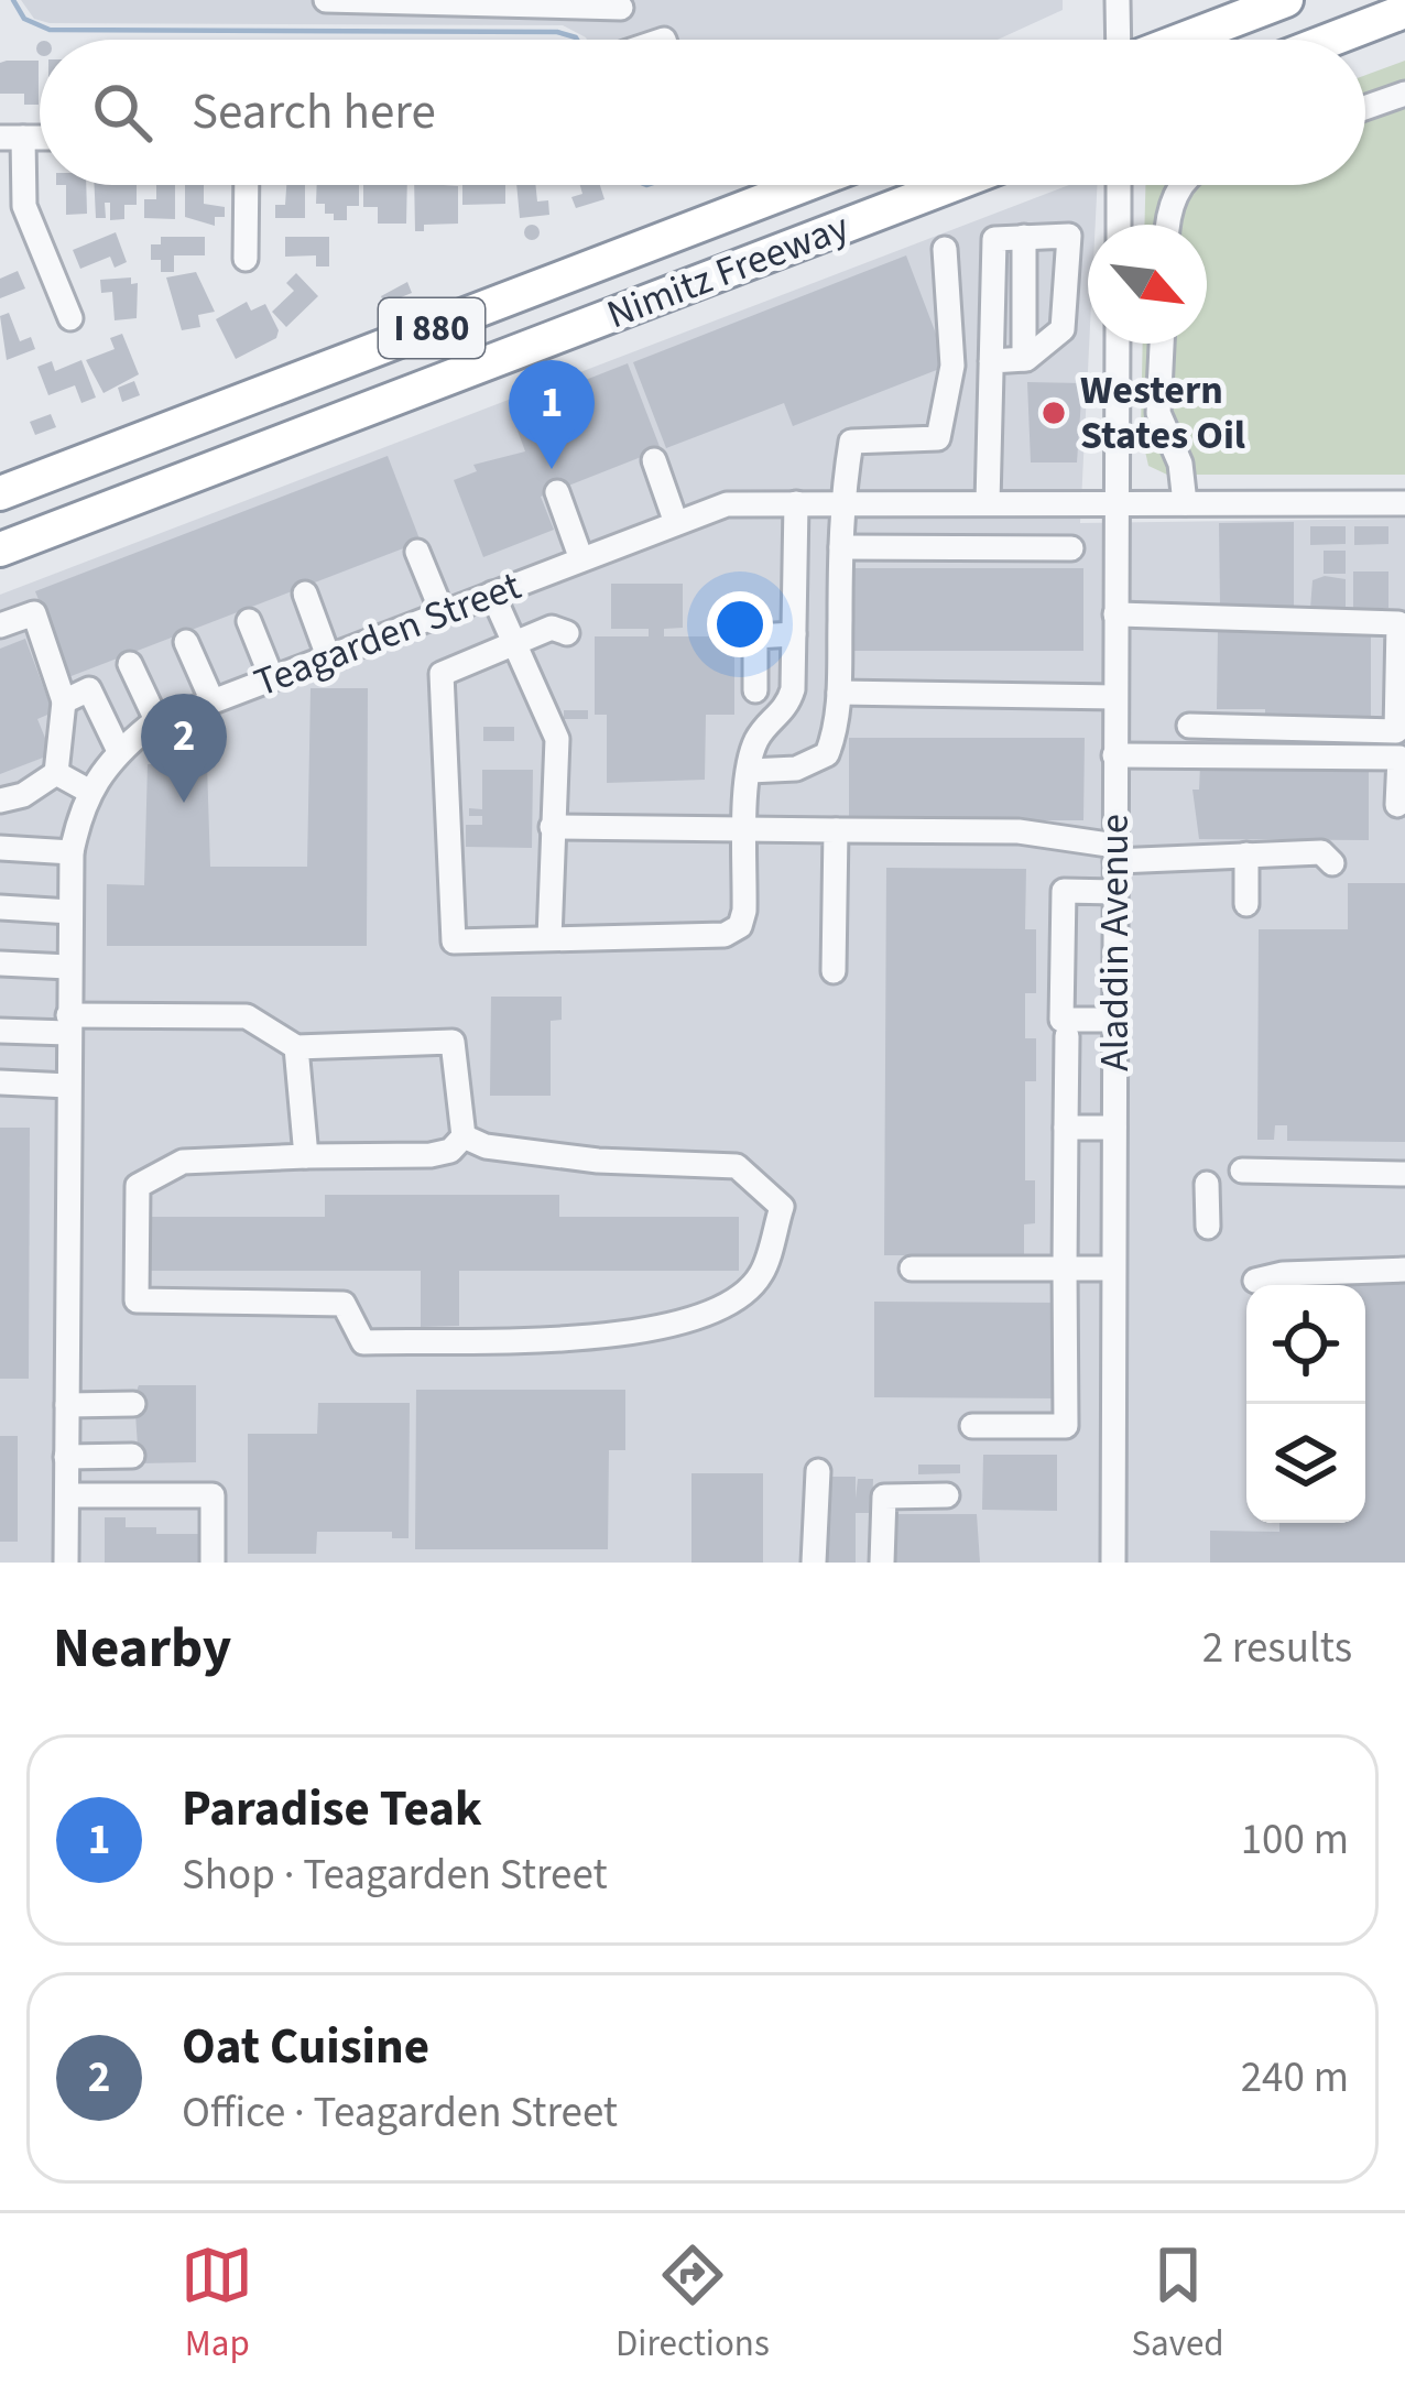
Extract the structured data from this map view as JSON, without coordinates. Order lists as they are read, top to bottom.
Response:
{
  "streets": {
    "highway": ["Nimitz Freeway", "I 880"],
    "street": ["Teagarden Street", "Aladdin Avenue"]
  },
  "crossings": [
    ["Teagarden Street", "Aladdin Avenue"]
  ],
  "places": ["Western States Oil"],
  "north": "bottom right",
  "page": {
    "search": "Search here",
    "pins": ["1", "2"],
    "heading": ["Nearby", "2 results"],
    "list": [
      {
        "mark": "1",
        "name": "Paradise Teak",
        "note": "Shop · Teagarden Street",
        "value": "100 m"
      },
      {
        "mark": "2",
        "name": "Oat Cuisine",
        "note": "Office · Teagarden Street",
        "value": "240 m"
      }
    ],
    "nav": ["Map", "Directions", "Saved"]
  }
}
